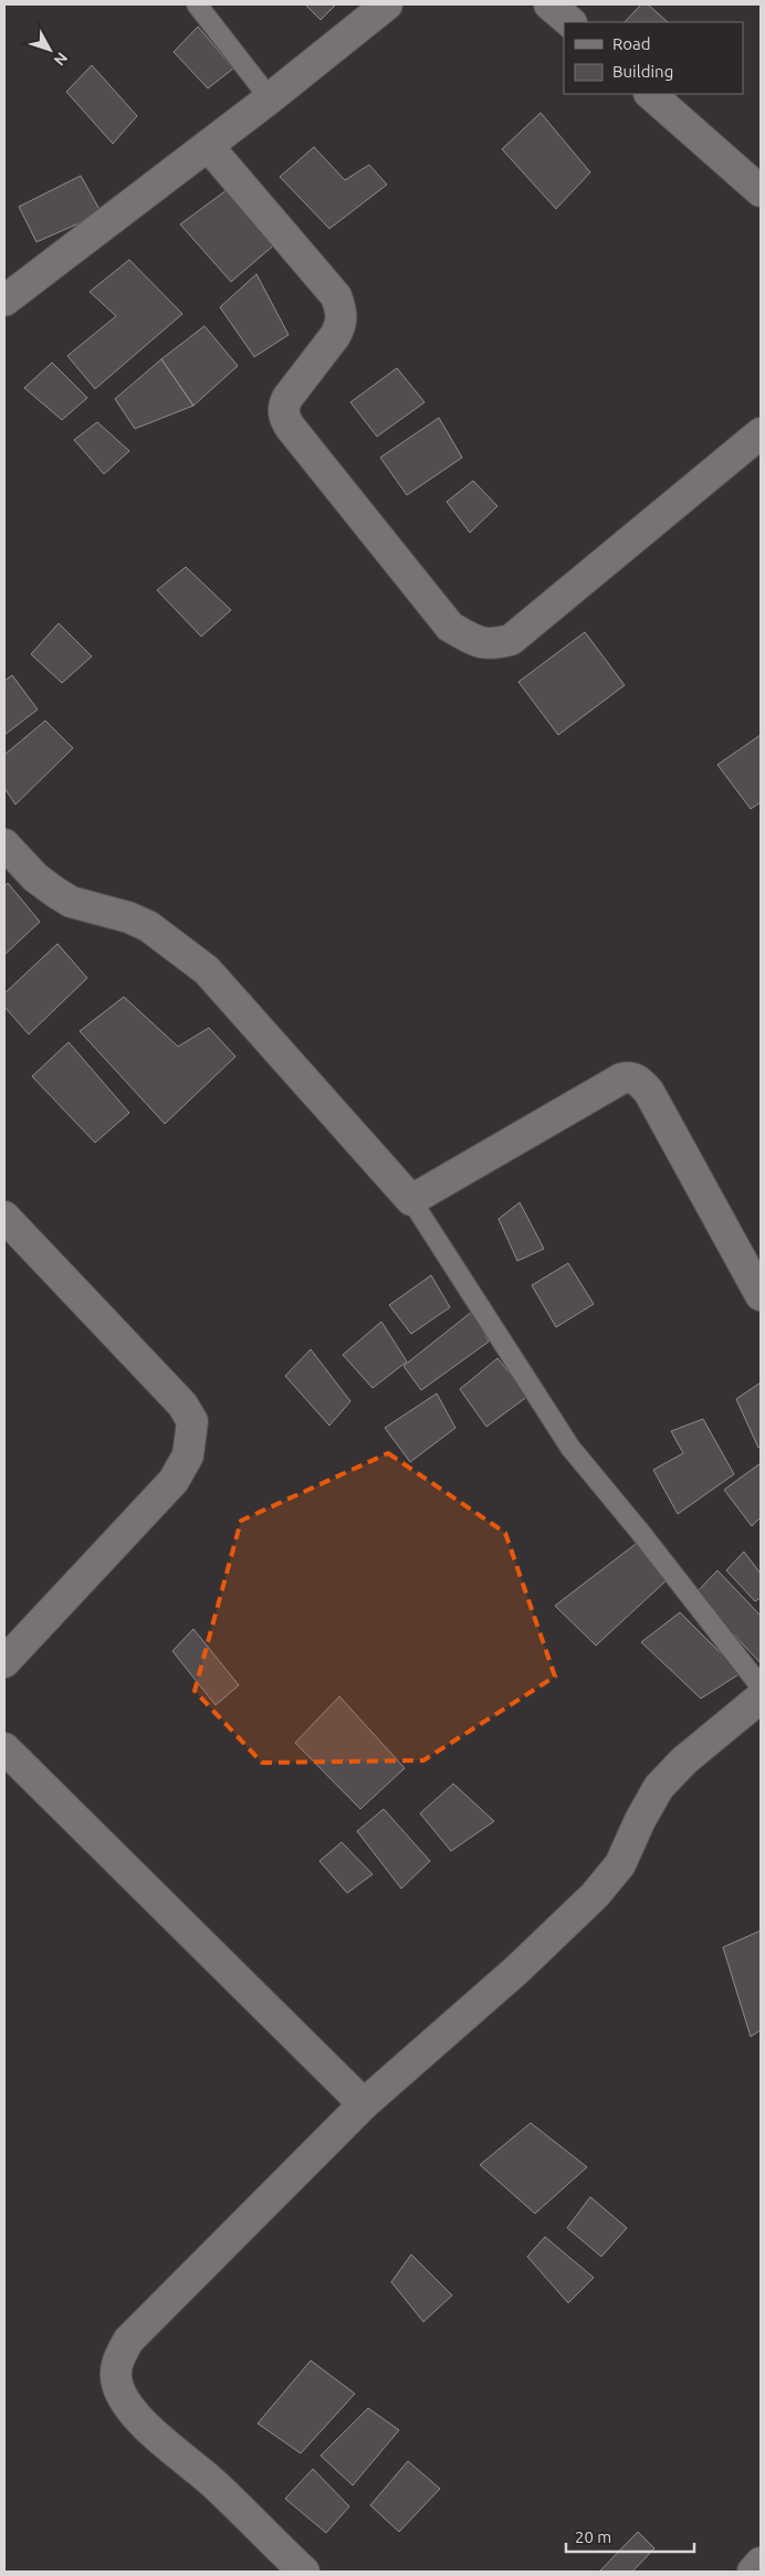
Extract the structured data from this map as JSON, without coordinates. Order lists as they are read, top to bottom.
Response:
{
  "legend": ["Road", "Building"],
  "scale_bar": "20 m",
  "north": "bottom right"
}
